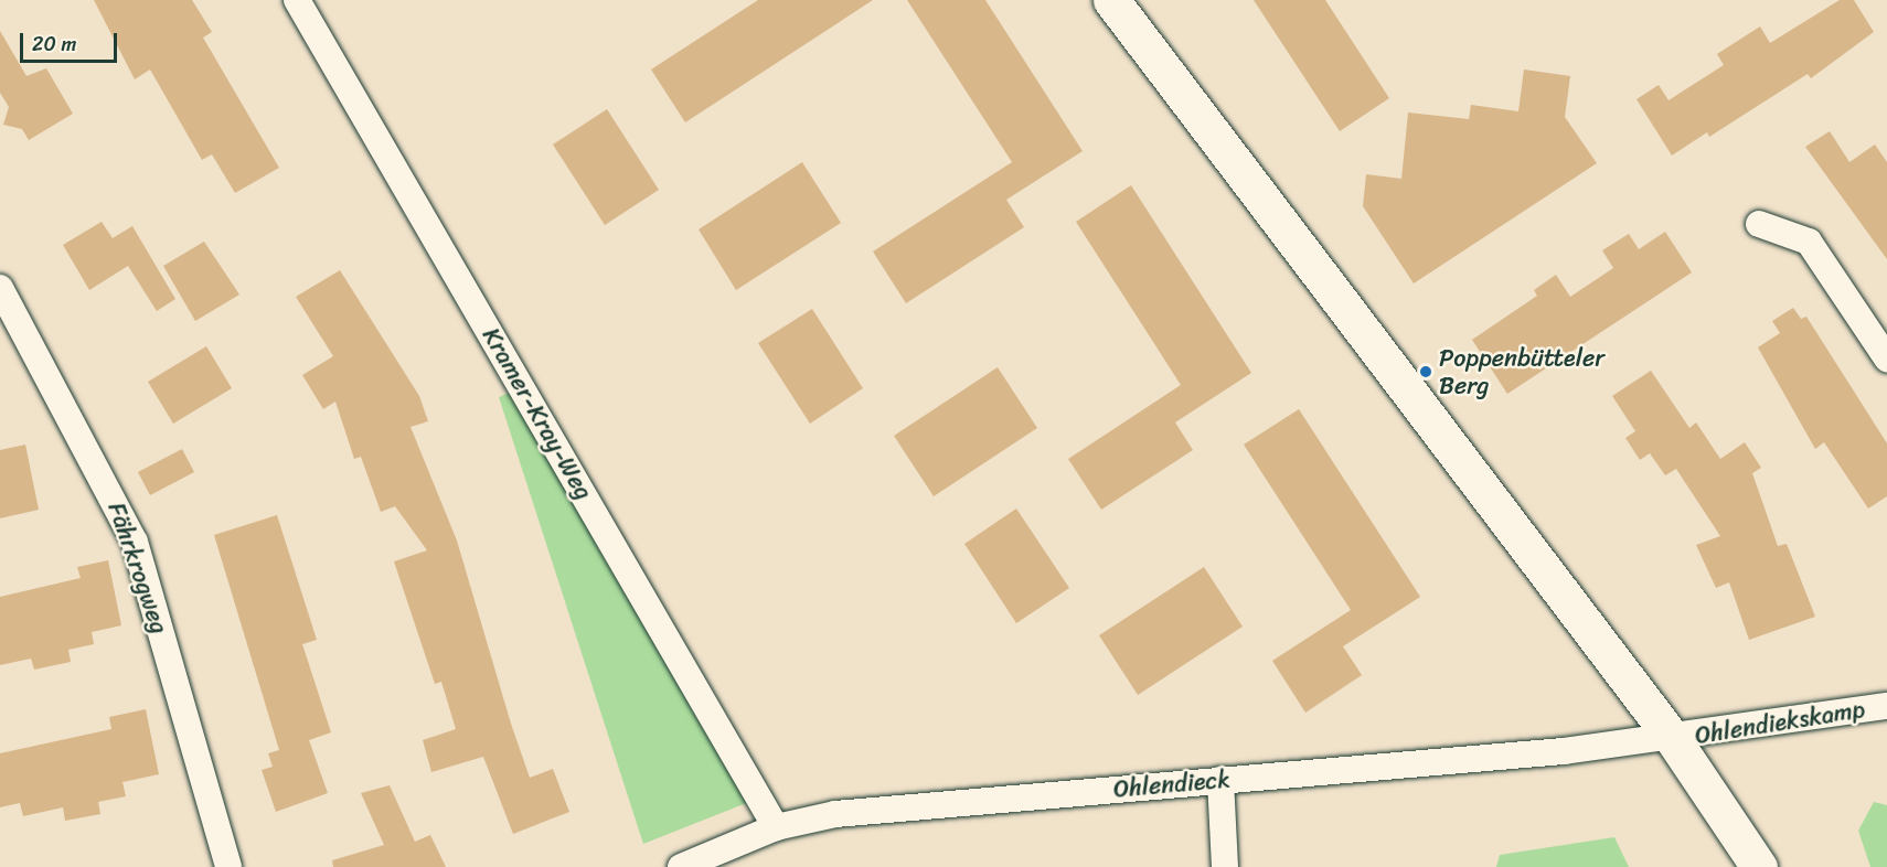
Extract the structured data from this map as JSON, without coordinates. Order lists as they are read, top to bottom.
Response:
{
  "streets": {
    "street": [
      "Kramer-Kray-Weg",
      "Fährkrogweg",
      "Ohlendiekskamp",
      "Ohlendieck"
    ]
  },
  "crossings": [
    ["Kramer-Kray-Weg", "Ohlendieck"],
    ["Ohlendiekskamp", "Ohlendieck"]
  ],
  "places": ["Poppenbütteler Berg"],
  "scale_bar": "20 m"
}
